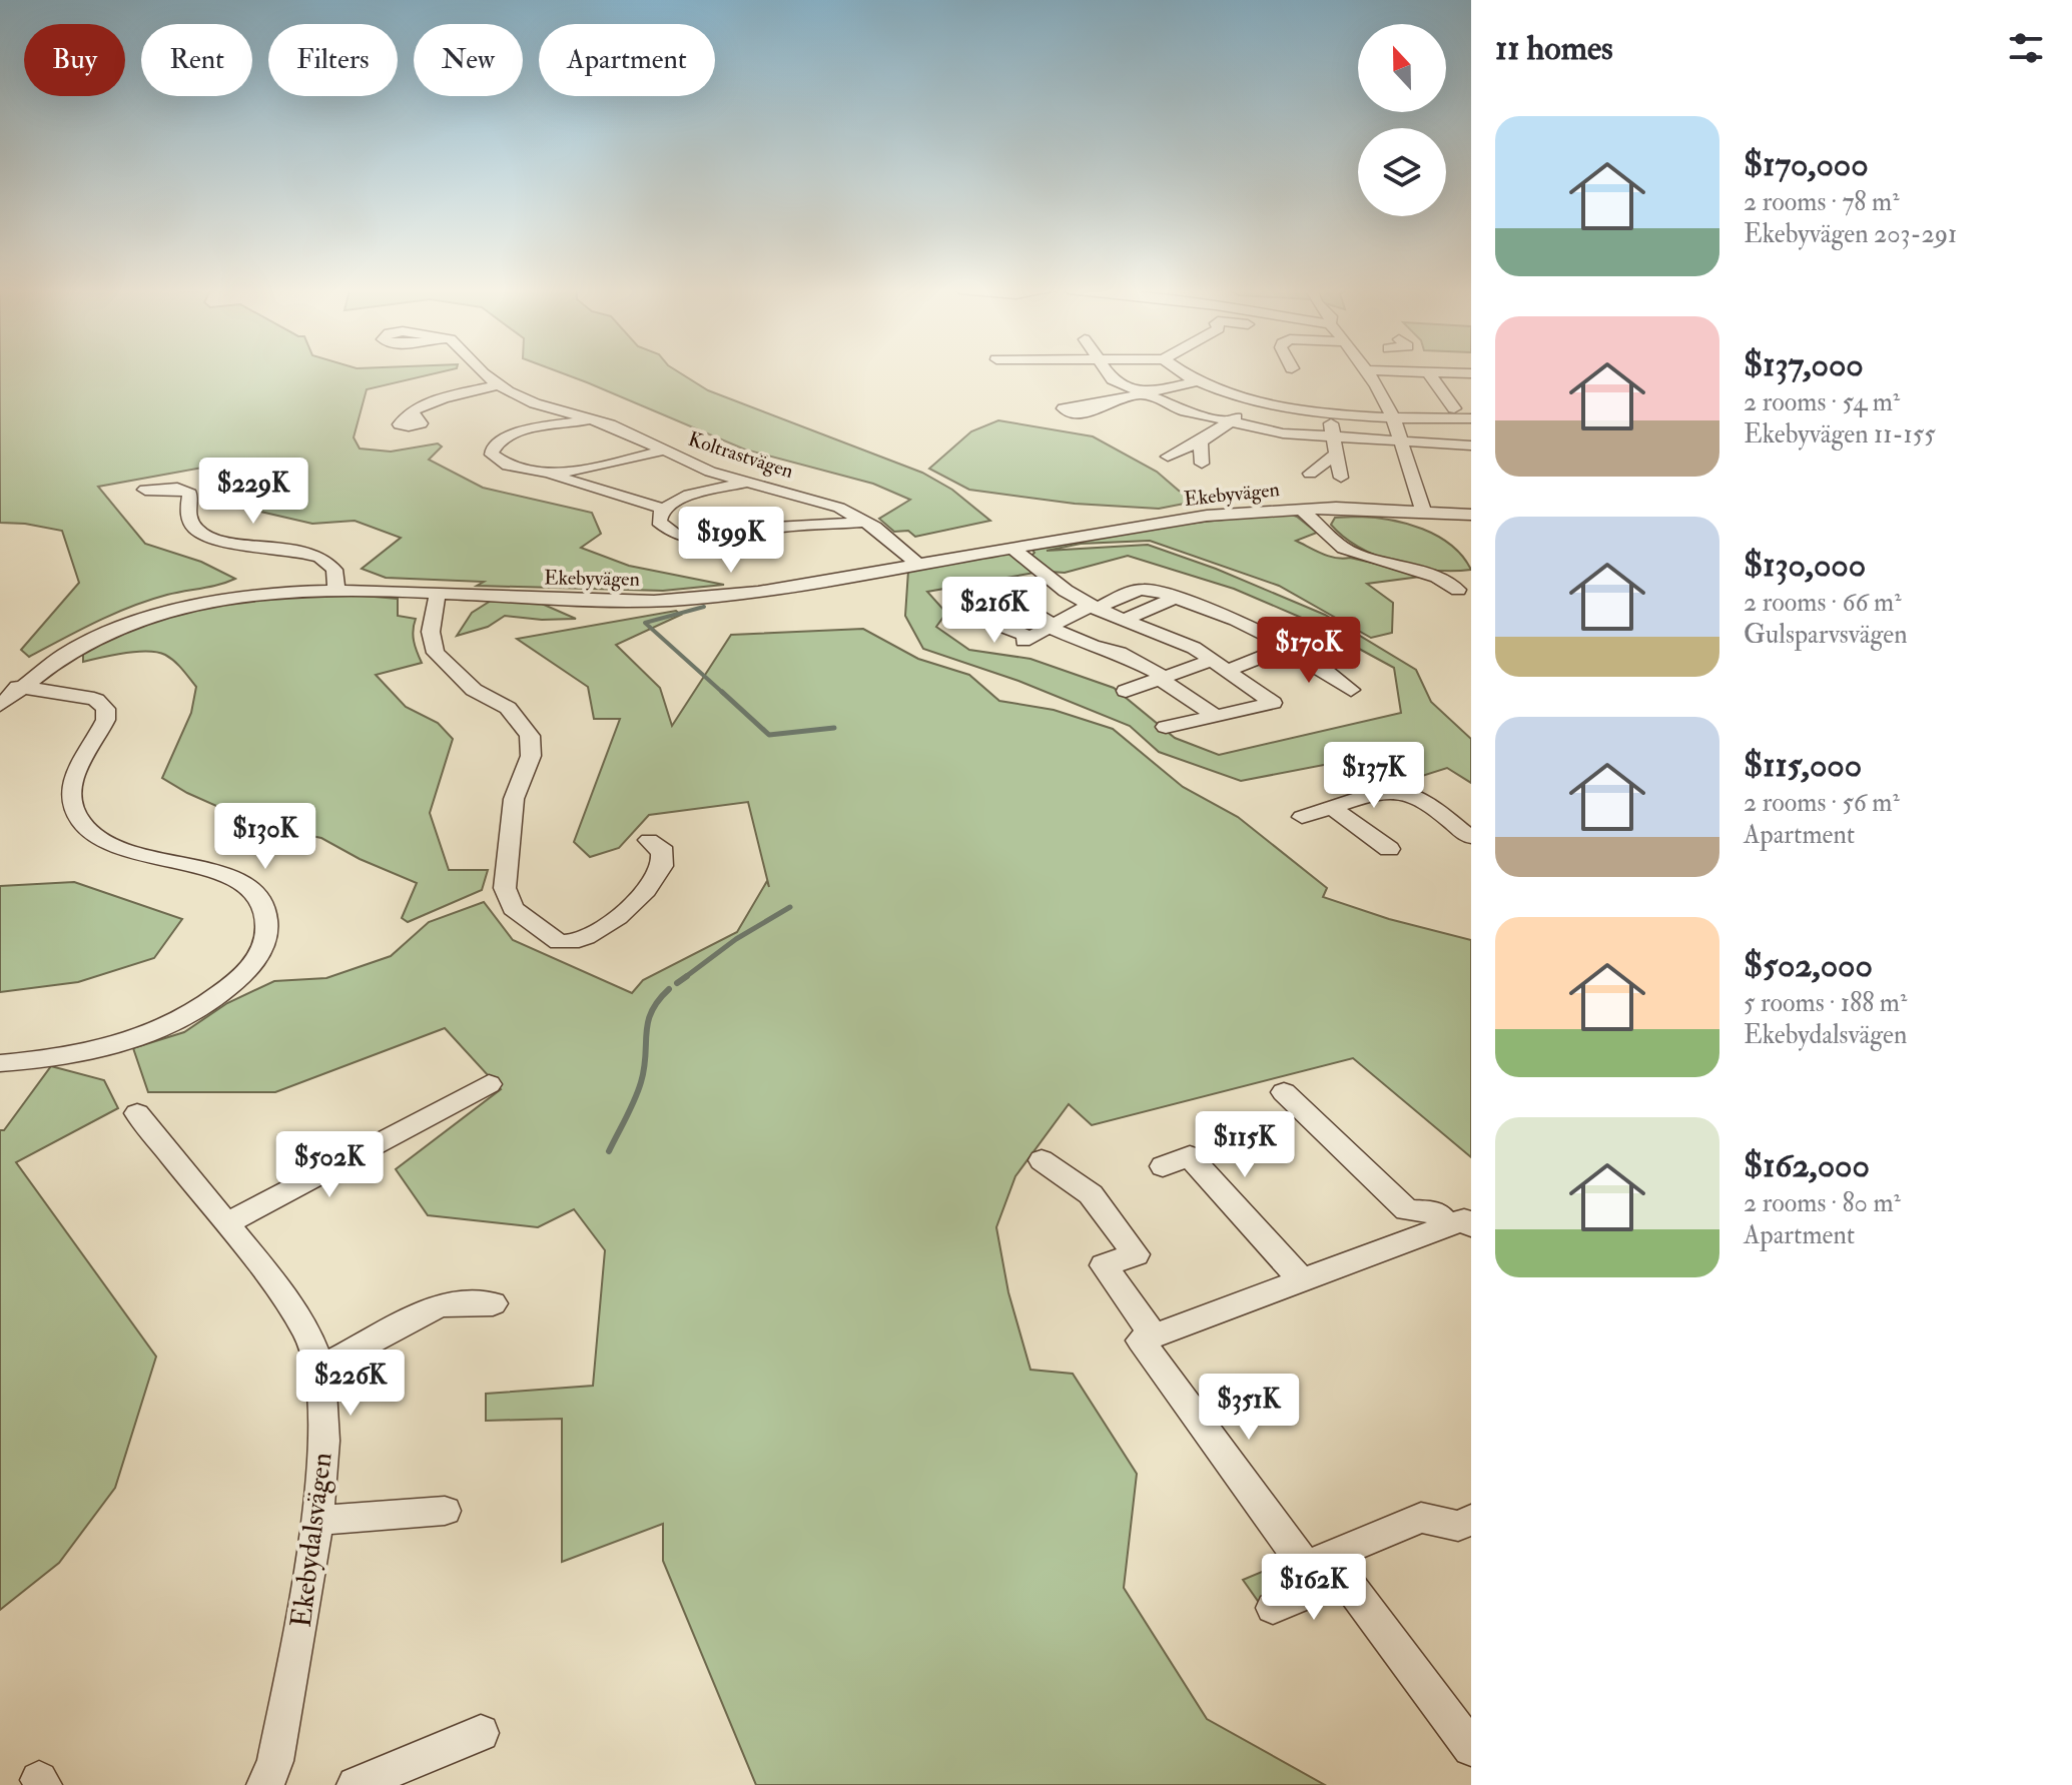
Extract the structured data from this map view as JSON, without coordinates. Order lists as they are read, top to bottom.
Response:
{
  "streets": {
    "street": ["Koltrastvägen", "Ekebyvägen", "Ekebydalsvägen"]
  },
  "crossings": [
    ["Koltrastvägen", "Ekebyvägen"]
  ],
  "north": "top",
  "page": {
    "heading": "11 homes",
    "chip": [
      "Buy",
      "Rent",
      "Filters",
      "New",
      "Apartment"
    ],
    "list": [
      {
        "name": "$170,000",
        "note": "2 rooms · 78 m² · Ekebyvägen 203-291"
      },
      {
        "name": "$137,000",
        "note": "2 rooms · 54 m² · Ekebyvägen 11-155"
      },
      {
        "name": "$130,000",
        "note": "2 rooms · 66 m² · Gulsparvsvägen"
      },
      {
        "name": "$115,000",
        "note": "2 rooms · 56 m² · Apartment"
      },
      {
        "name": "$502,000",
        "note": "5 rooms · 188 m² · Ekebydalsvägen"
      },
      {
        "name": "$162,000",
        "note": "2 rooms · 80 m² · Apartment"
      }
    ],
    "price": [
      "$229K",
      "$199K",
      "$216K",
      "$170K",
      "$137K",
      "$130K",
      "$115K",
      "$502K",
      "$226K",
      "$351K",
      "$162K"
    ]
  }
}
